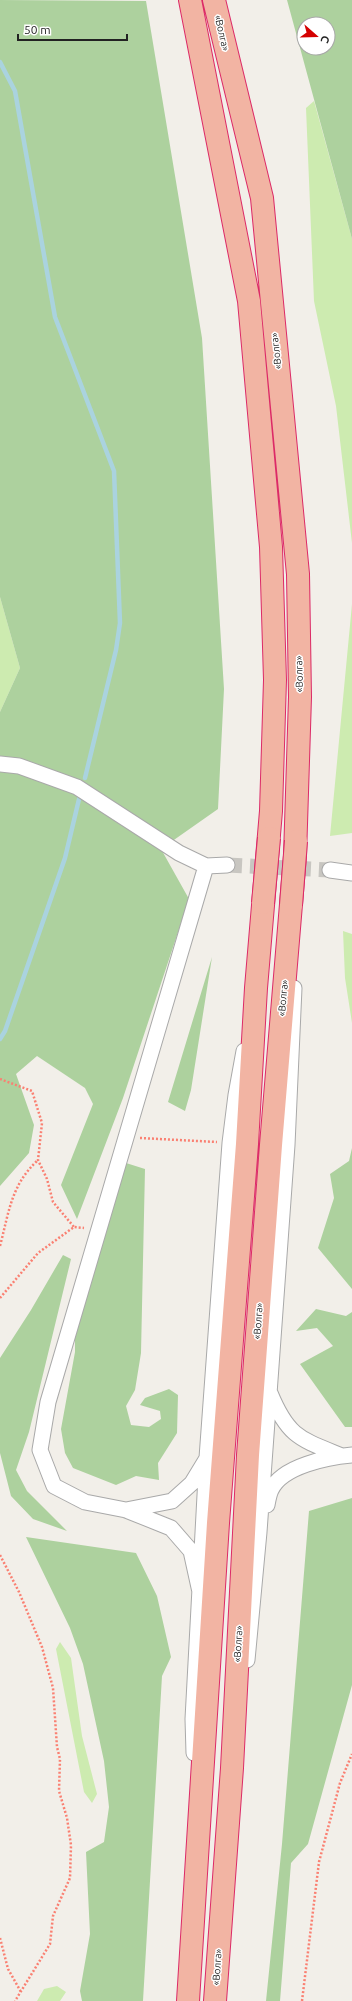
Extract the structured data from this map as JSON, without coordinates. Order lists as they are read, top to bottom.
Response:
{
  "streets": {
    "highway": ["«Волга»"]
  },
  "scale_bar": "50 m",
  "north": "right"
}
